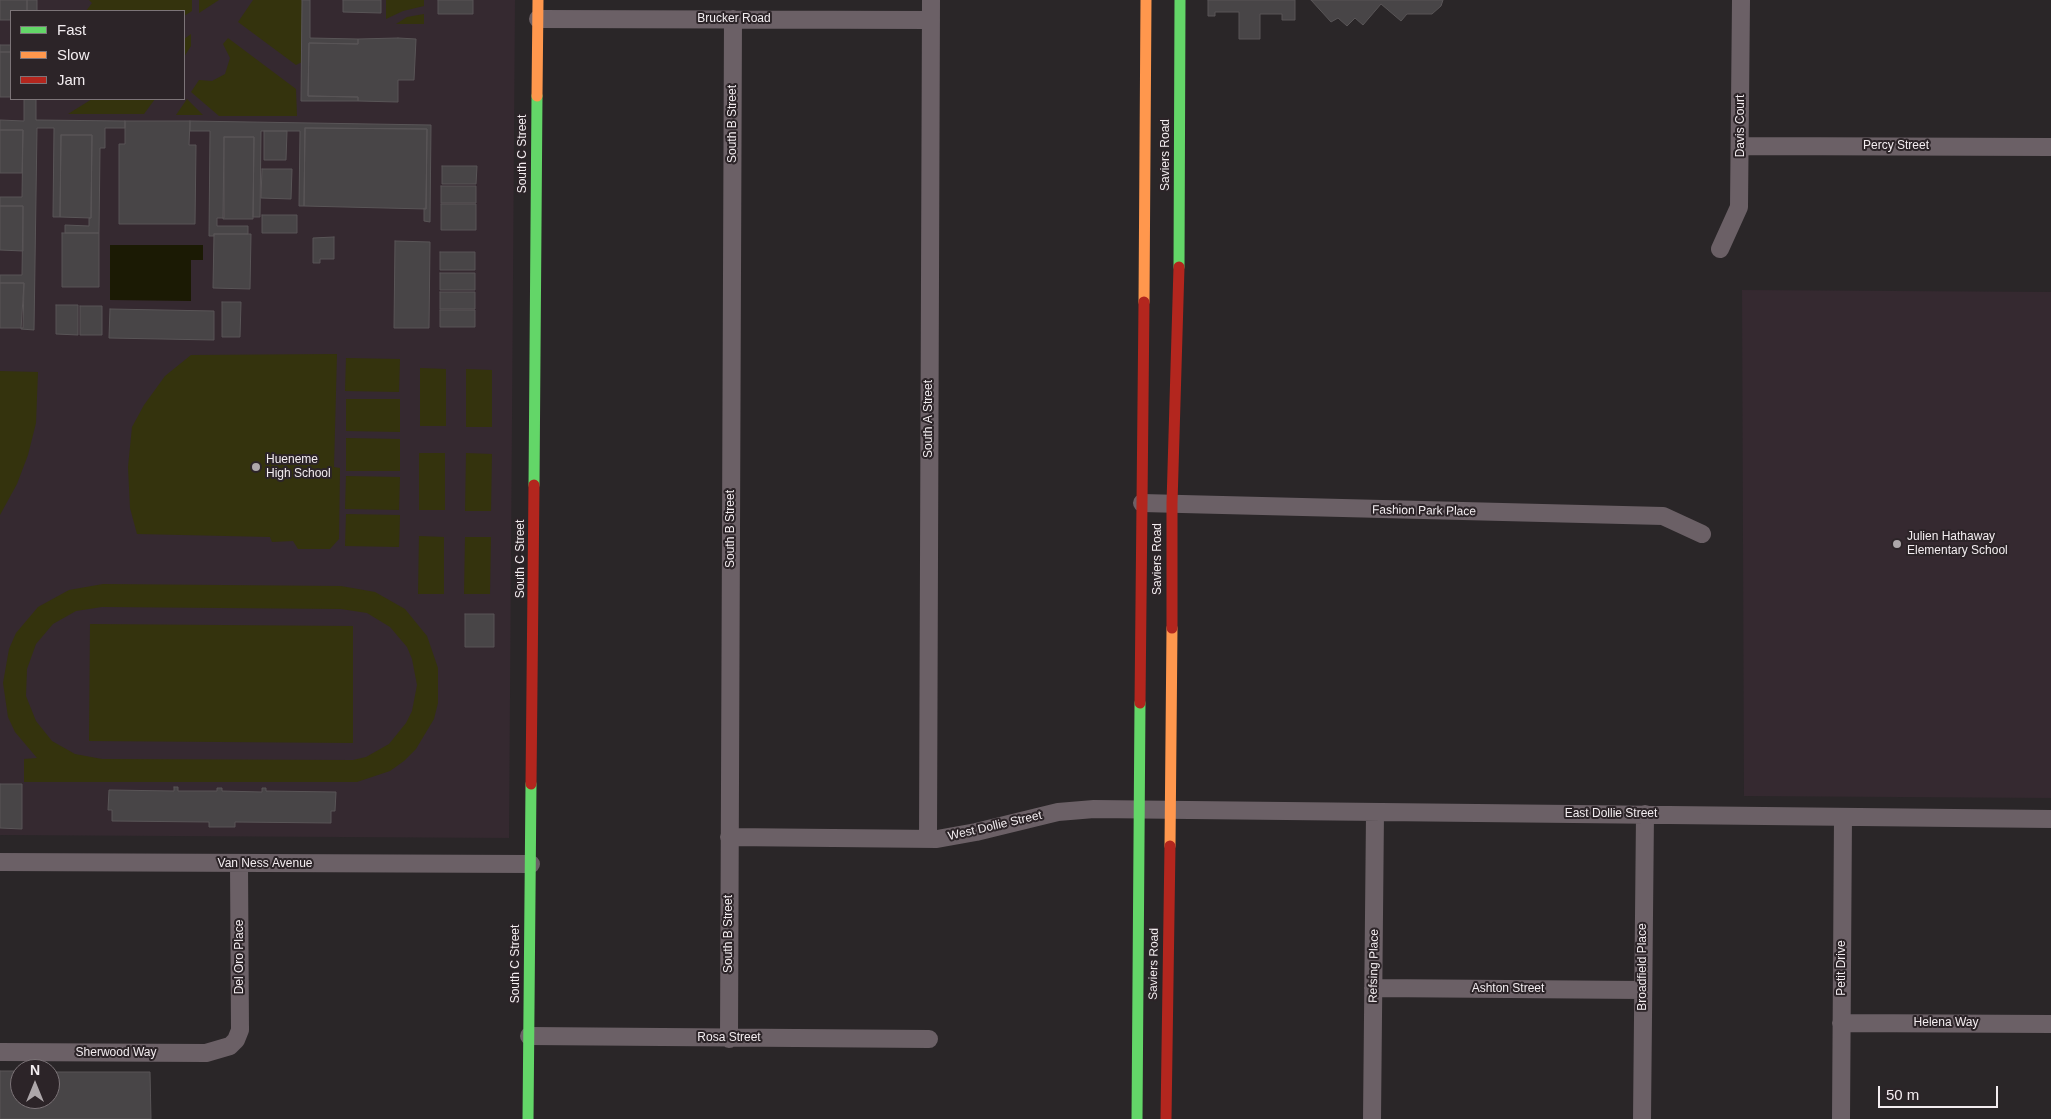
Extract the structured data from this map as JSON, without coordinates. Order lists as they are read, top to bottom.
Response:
{
  "streets": {
    "main road": ["South C Street", "Saviers Road"],
    "street": [
      "Brucker Road",
      "South B Street",
      "Davis Court",
      "Percy Street",
      "South A Street",
      "Fashion Park Place",
      "East Dollie Street",
      "West Dollie Street",
      "Van Ness Avenue",
      "Del Oro Place",
      "Refsing Place",
      "Broadfield Place",
      "Petit Drive",
      "Ashton Street",
      "Helena Way",
      "Rosa Street",
      "Sherwood Way"
    ]
  },
  "crossings": [
    ["Brucker Road", "South B Street"],
    ["Brucker Road", "South C Street"],
    ["Brucker Road", "South A Street"],
    ["South B Street", "West Dollie Street"],
    ["South B Street", "Rosa Street"],
    ["Davis Court", "Percy Street"],
    ["South C Street", "Van Ness Avenue"],
    ["South C Street", "Rosa Street"],
    ["Saviers Road", "Fashion Park Place"],
    ["Saviers Road", "East Dollie Street"],
    ["Saviers Road", "West Dollie Street"],
    ["South A Street", "West Dollie Street"],
    ["East Dollie Street", "West Dollie Street"],
    ["East Dollie Street", "Refsing Place"],
    ["East Dollie Street", "Broadfield Place"],
    ["East Dollie Street", "Petit Drive"],
    ["Van Ness Avenue", "Del Oro Place"],
    ["Del Oro Place", "Sherwood Way"],
    ["Refsing Place", "Ashton Street"],
    ["Broadfield Place", "Ashton Street"],
    ["Petit Drive", "Helena Way"]
  ],
  "places": ["Hueneme High School", "Julien Hathaway Elementary School"],
  "legend": ["Fast", "Slow", "Jam"],
  "scale_bar": "50 m",
  "north": "top"
}
